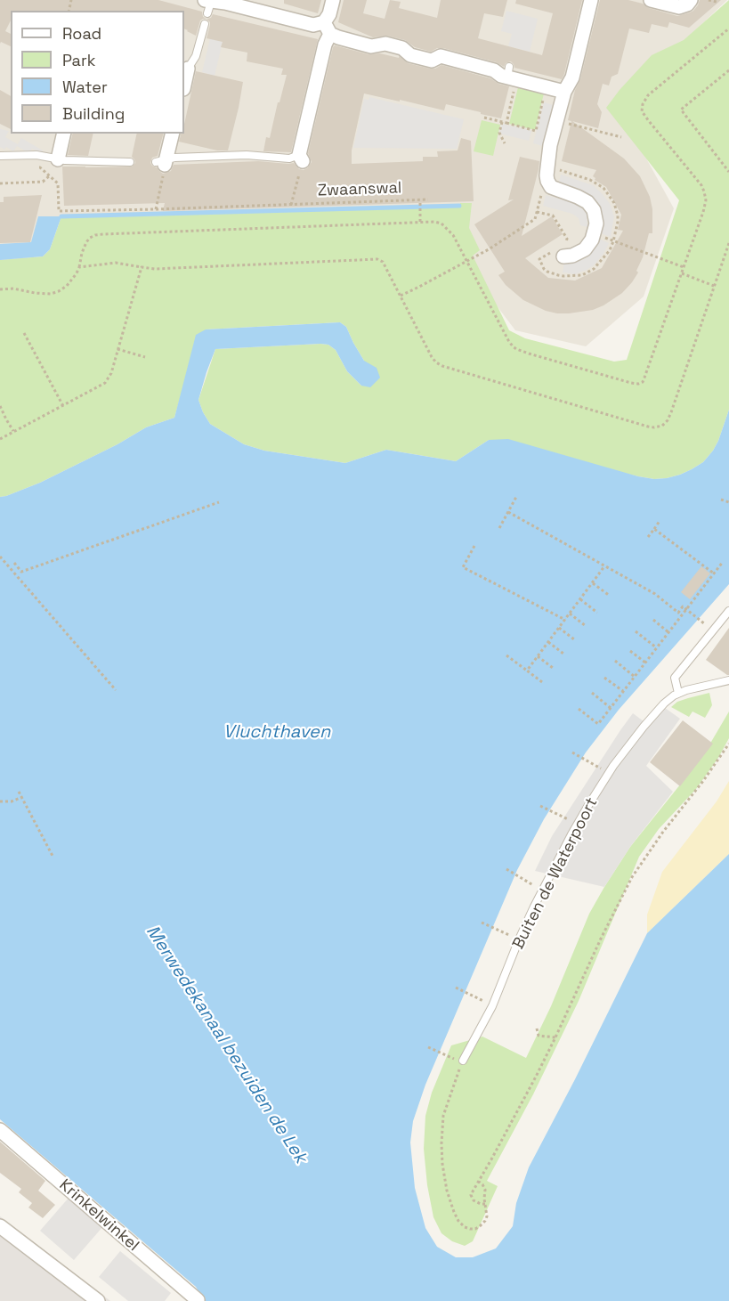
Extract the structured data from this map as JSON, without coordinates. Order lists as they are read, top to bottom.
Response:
{
  "streets": {
    "street": ["Krinkelwinkel"],
    "lane": ["Buiten de Waterpoort"],
    "path": ["Zwaanswal"]
  },
  "water": ["Vluchthaven", "Merwedekanaal bezuiden de Lek"],
  "legend": [
    "Road",
    "Park",
    "Water",
    "Building"
  ]
}
